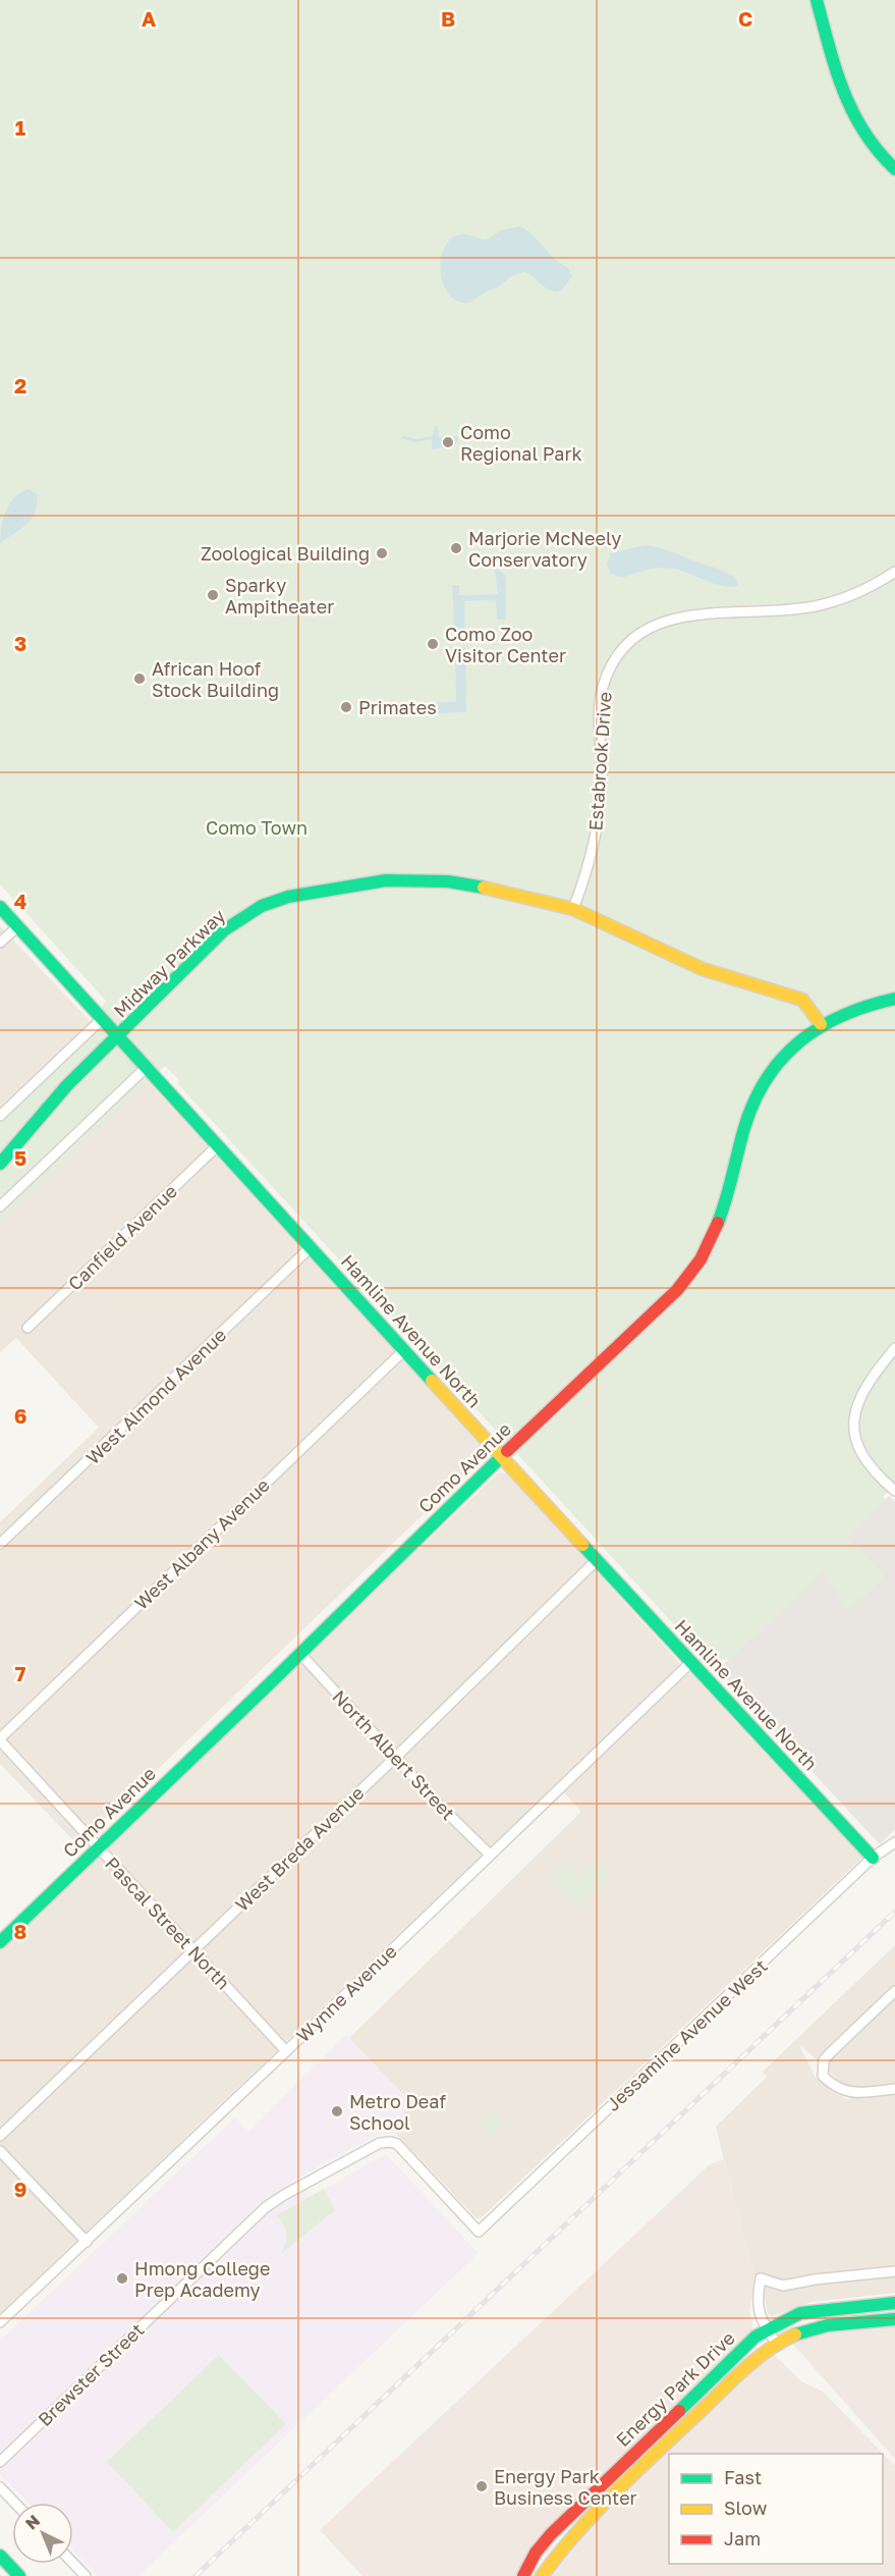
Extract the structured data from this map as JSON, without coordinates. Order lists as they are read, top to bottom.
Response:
{
  "streets": {
    "street": [
      "Estabrook Drive",
      "Midway Parkway",
      "Canfield Avenue",
      "Hamline Avenue North",
      "West Almond Avenue",
      "Como Avenue",
      "West Albany Avenue",
      "North Albert Street",
      "West Breda Avenue",
      "Pascal Street North",
      "Wynne Avenue",
      "Jessamine Avenue West",
      "Brewster Street",
      "Energy Park Drive"
    ]
  },
  "crossings": [
    ["Estabrook Drive", "Midway Parkway"],
    ["Midway Parkway", "Hamline Avenue North"],
    ["Midway Parkway", "Como Avenue"],
    ["Canfield Avenue", "Hamline Avenue North"],
    ["Hamline Avenue North", "West Almond Avenue"],
    ["Hamline Avenue North", "Como Avenue"],
    ["Hamline Avenue North", "West Albany Avenue"],
    ["Hamline Avenue North", "West Breda Avenue"],
    ["Hamline Avenue North", "Wynne Avenue"],
    ["Hamline Avenue North", "Jessamine Avenue West"],
    ["Como Avenue", "North Albert Street"],
    ["Como Avenue", "Pascal Street North"],
    ["West Albany Avenue", "Pascal Street North"],
    ["North Albert Street", "West Breda Avenue"],
    ["North Albert Street", "Wynne Avenue"],
    ["West Breda Avenue", "Pascal Street North"],
    ["Pascal Street North", "Wynne Avenue"],
    ["Jessamine Avenue West", "Brewster Street"]
  ],
  "parks": ["Como Town"],
  "places": [
    "Como Regional Park",
    "Marjorie McNeely Conservatory",
    "Zoological Building",
    "Sparky Ampitheater",
    "Como Zoo Visitor Center",
    "African Hoof Stock Building",
    "Primates",
    "Metro Deaf School",
    "Hmong College Prep Academy",
    "Energy Park Business Center"
  ],
  "legend": ["Fast", "Slow", "Jam"],
  "north": "top left",
  "grid": {
    "columns": ["A", "B", "C"],
    "rows": [
      "1",
      "2",
      "3",
      "4",
      "5",
      "6",
      "7",
      "8",
      "9"
    ]
  }
}
